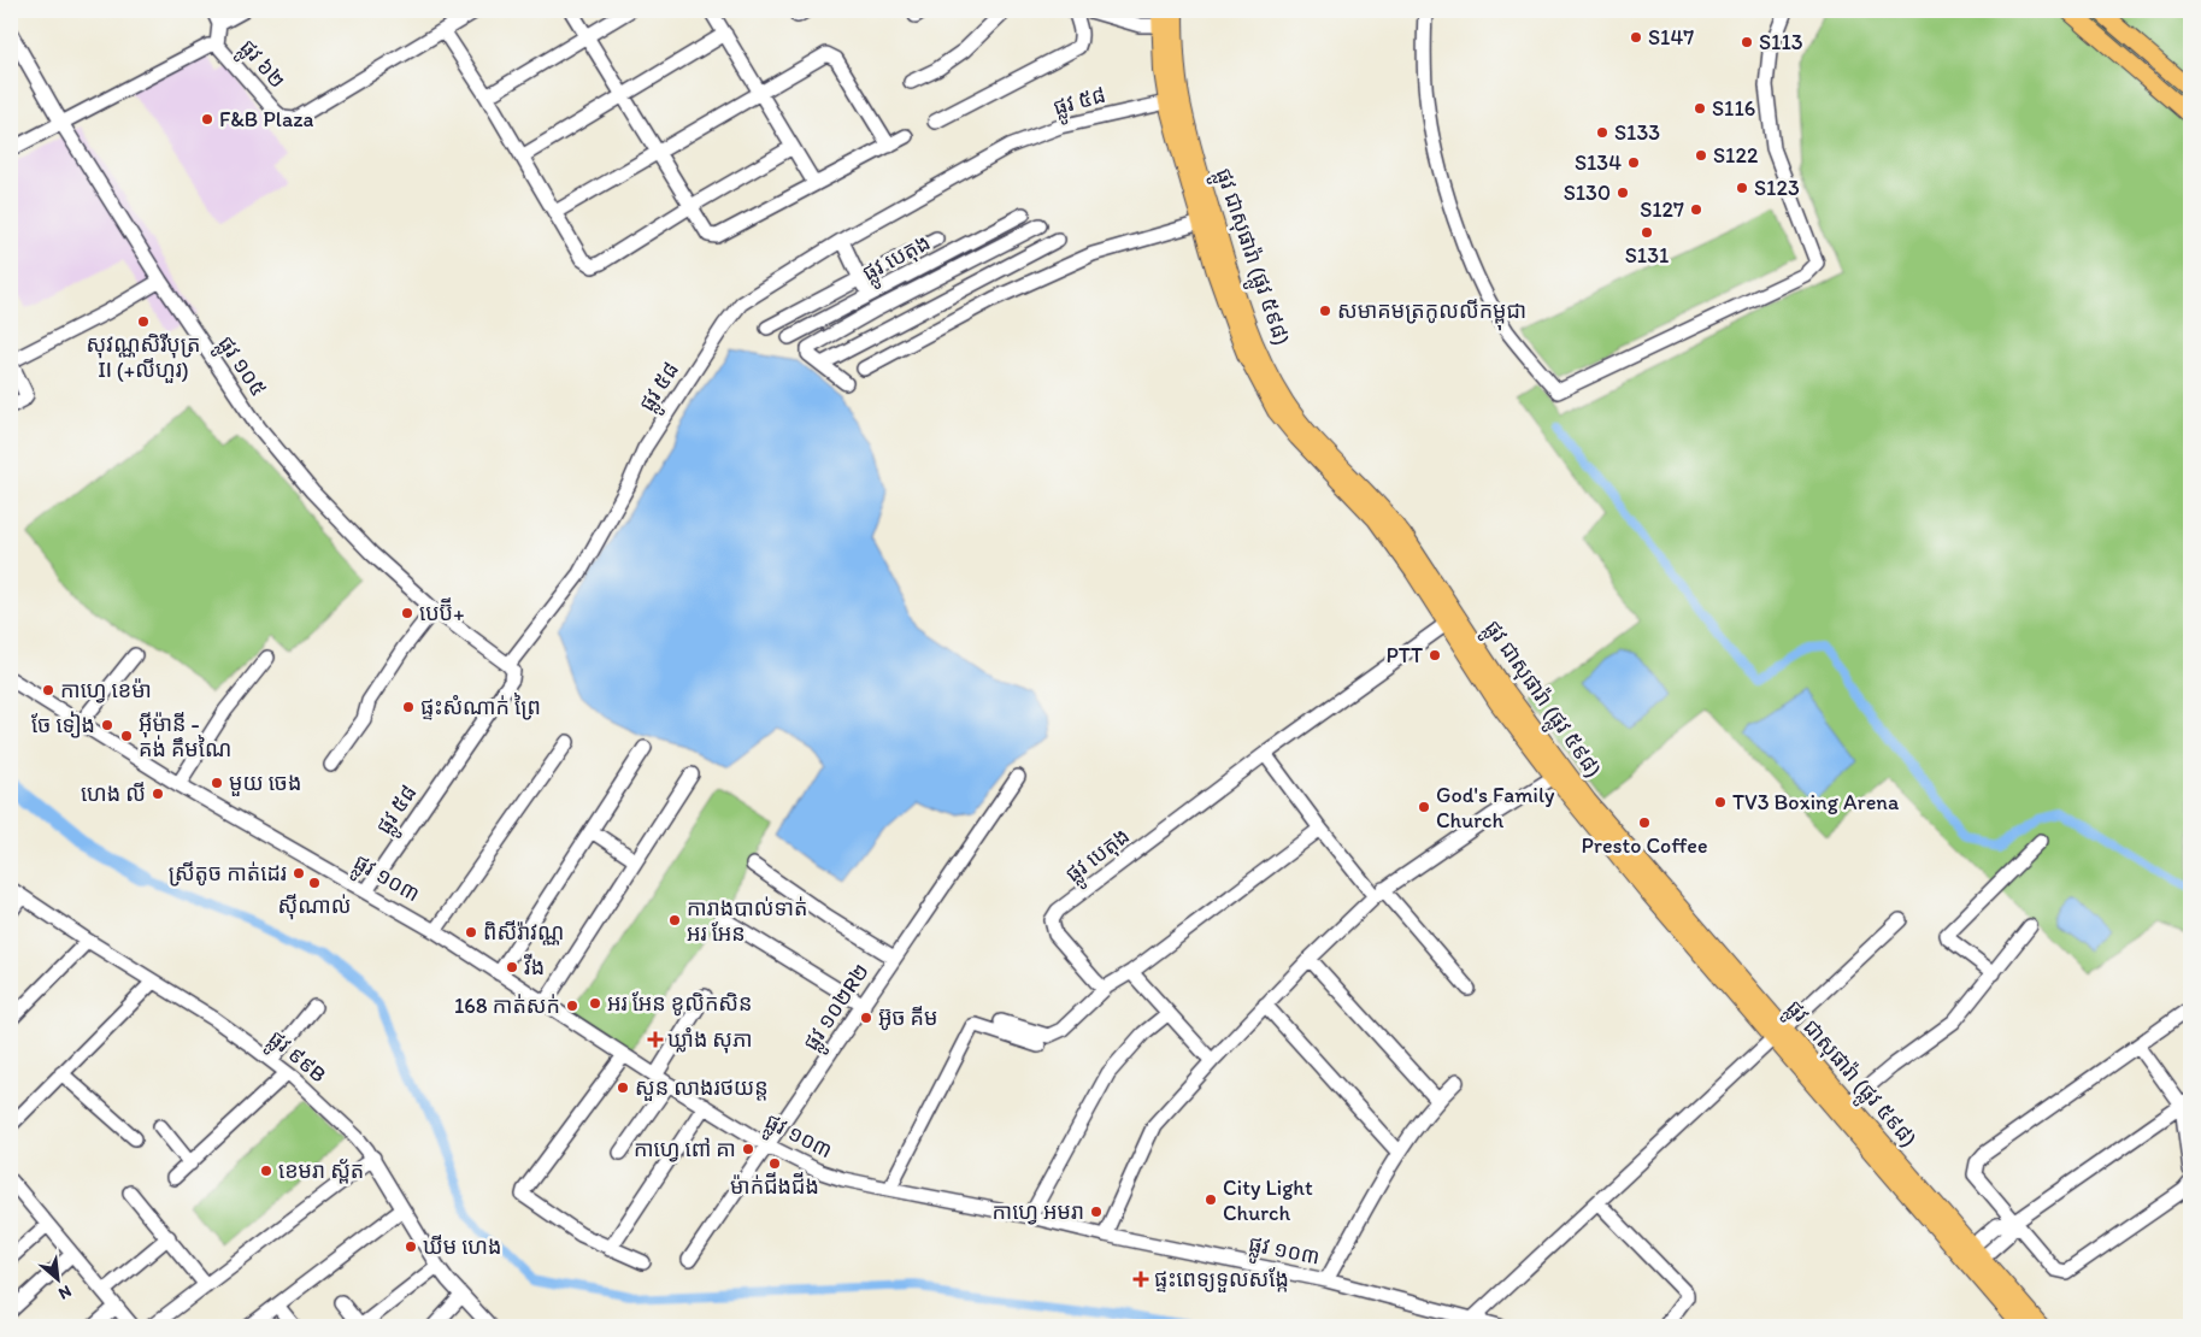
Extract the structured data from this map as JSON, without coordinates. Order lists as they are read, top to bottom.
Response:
{
  "streets": {
    "main road": ["ផ្លូវ ជាសុផារ៉ា (ផ្លូវ ៥៩៨)"],
    "street": [
      "ផ្លូវ ៦២",
      "ផ្លូវ ៥៨",
      "ផ្លូវ បេតុង",
      "ផ្លូវ ១០៥",
      "ផ្លូវ ១០៣",
      "ផ្លូវ ១០២R២",
      "ផ្លូវ ៩៩B"
    ]
  },
  "crossings": [
    ["ផ្លូវ ៦២", "ផ្លូវ ១០៥"],
    ["ផ្លូវ ៥៨", "ផ្លូវ ជាសុផារ៉ា (ផ្លូវ ៥៩៨)"],
    ["ផ្លូវ ៥៨", "ផ្លូវ ១០៥"],
    ["ផ្លូវ ៥៨", "ផ្លូវ ១០៣"],
    ["ផ្លូវ ជាសុផារ៉ា (ផ្លូវ ៥៩៨)", "ផ្លូវ បេតុង"],
    ["ផ្លូវ ១០៣", "ផ្លូវ ១០២R២"]
  ],
  "places": {
    "other": [
      "S147",
      "S113",
      "S116",
      "F&B Plaza",
      "S133",
      "S122",
      "S134",
      "S123",
      "S130",
      "S127",
      "S131",
      "សមាគមត្រកូលលីកម្ពុជា",
      "សុវណ្ណសិរីបុត្រ II (+លីហួរ)",
      "បេប៊ី+",
      "PTT",
      "កាហ្វេ ខេម៉ា",
      "ផ្ទះសំណាក់ ព្រៃ",
      "ចែ ទៀង",
      "អ៊ីម៉ានី - គង់ គឹមណៃ",
      "មួយ ចេង",
      "ហេង លី",
      "TV3 Boxing Arena",
      "God's Family Church",
      "Presto Coffee",
      "ស្រីតូច កាត់ដេរ",
      "ស៊ីណាល់",
      "ការាងបាល់ទាត់ អរ អែន",
      "ពិសីរ៉ាវណ្ណ",
      "វីង",
      "អរ អែន ខូលិកសិន",
      "168 កាត់សក់",
      "អ៊ូច គីម",
      "សួន លាងរថយន្ត",
      "កាហ្វេ ពៅ គា",
      "ម៉ាក់ជីងជីង",
      "ខេមរា ស្ព័ត",
      "City Light Church",
      "កាហ្វេ អមរា",
      "ឃីម ហេង"
    ],
    "health": ["ឃ្លាំង សុភា", "ផ្ទះពេទ្យទួលសង្កែ"]
  },
  "north": "bottom right"
}
